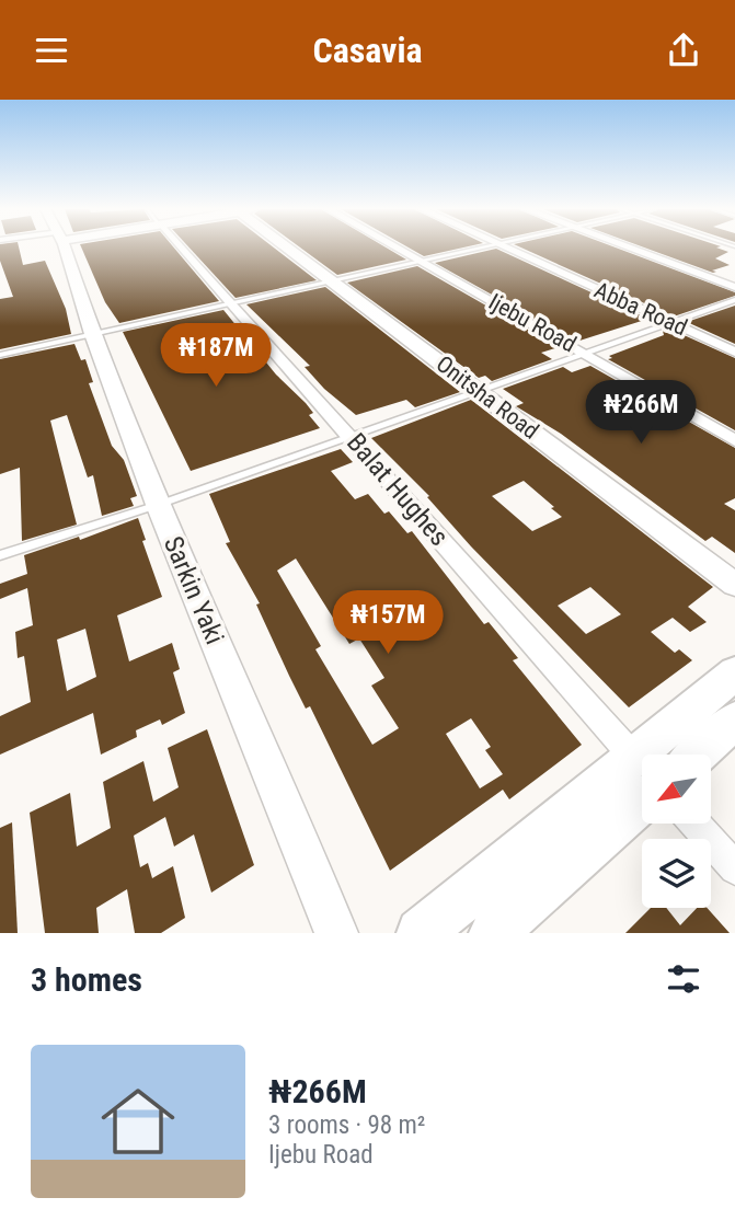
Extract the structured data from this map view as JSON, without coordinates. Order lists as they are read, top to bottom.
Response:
{
  "streets": {
    "street": [
      "Abba Road",
      "Ijebu Road",
      "Onitsha Road",
      "Balat Hughes",
      "Sarkin Yaki"
    ]
  },
  "north": "bottom left",
  "page": {
    "header": "Casavia",
    "price": ["₦187M", "₦266M", "₦157M"],
    "heading": "3 homes",
    "list": [
      {
        "name": "₦266M",
        "note": "3 rooms · 98 m² · Ijebu Road"
      }
    ]
  }
}
